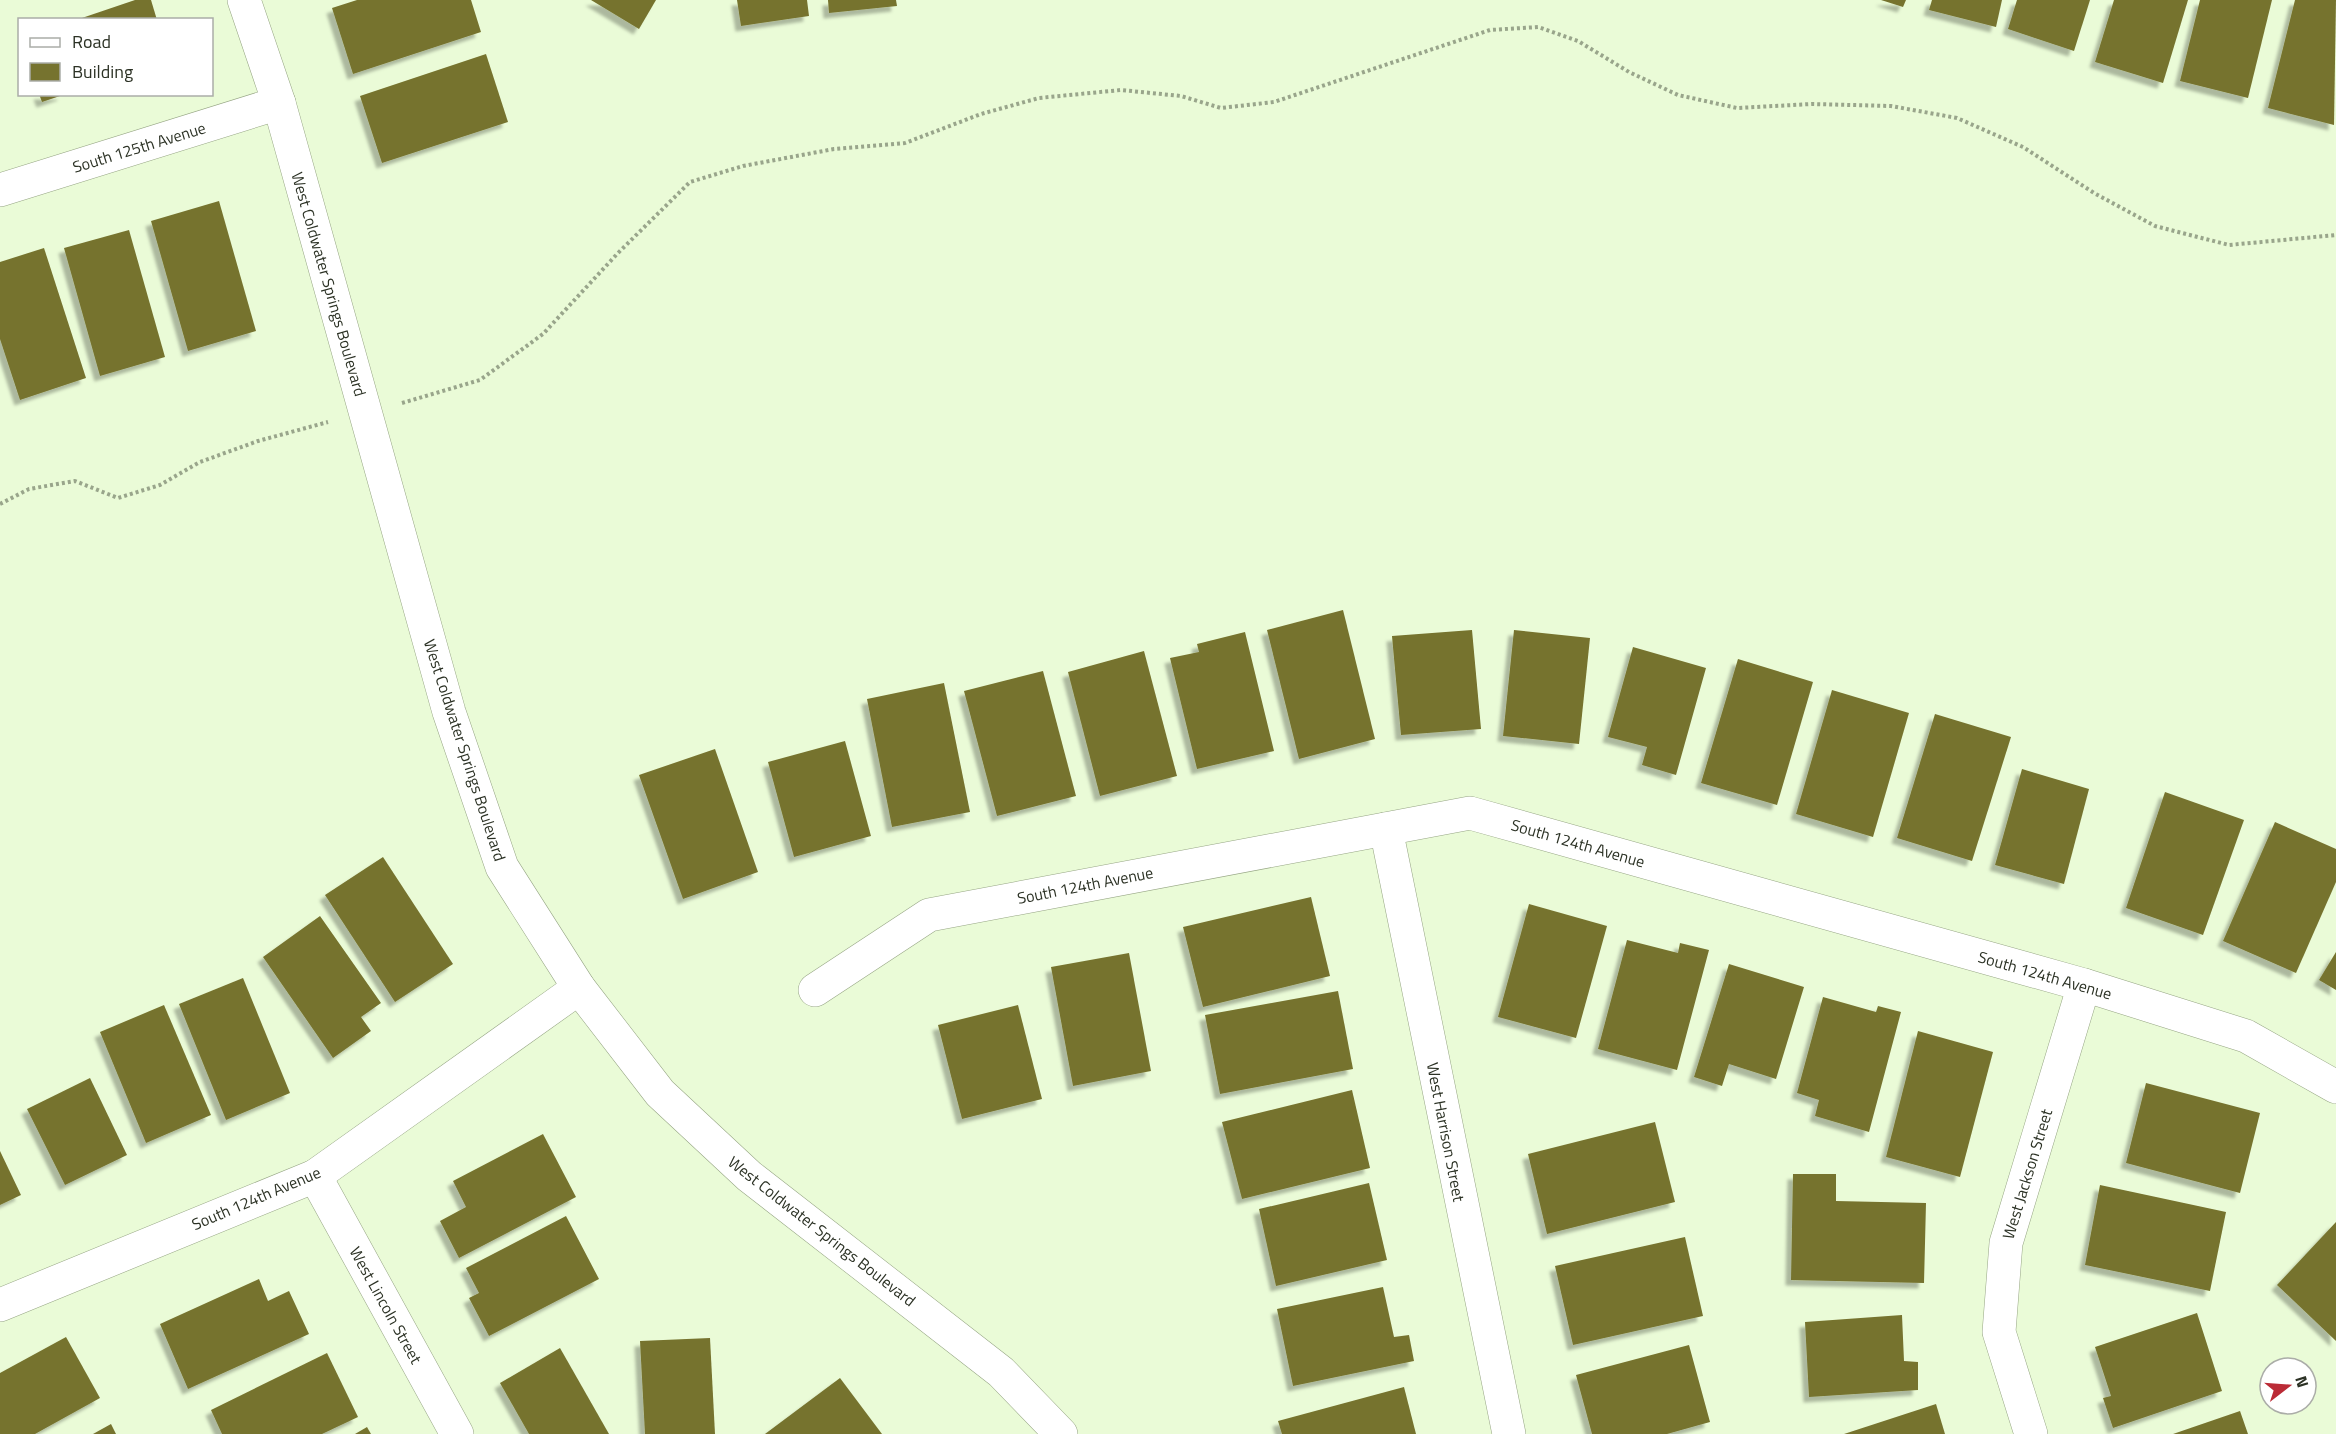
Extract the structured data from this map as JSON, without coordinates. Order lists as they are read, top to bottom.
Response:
{
  "streets": {
    "street": [
      "South 125th Avenue",
      "West Coldwater Springs Boulevard",
      "South 124th Avenue",
      "West Harrison Street",
      "West Jackson Street",
      "West Lincoln Street"
    ]
  },
  "crossings": [
    ["South 125th Avenue", "West Coldwater Springs Boulevard"],
    ["West Coldwater Springs Boulevard", "South 124th Avenue"],
    ["South 124th Avenue", "West Harrison Street"],
    ["South 124th Avenue", "West Jackson Street"],
    ["South 124th Avenue", "West Lincoln Street"]
  ],
  "legend": ["Road", "Building"],
  "north": "right"
}
